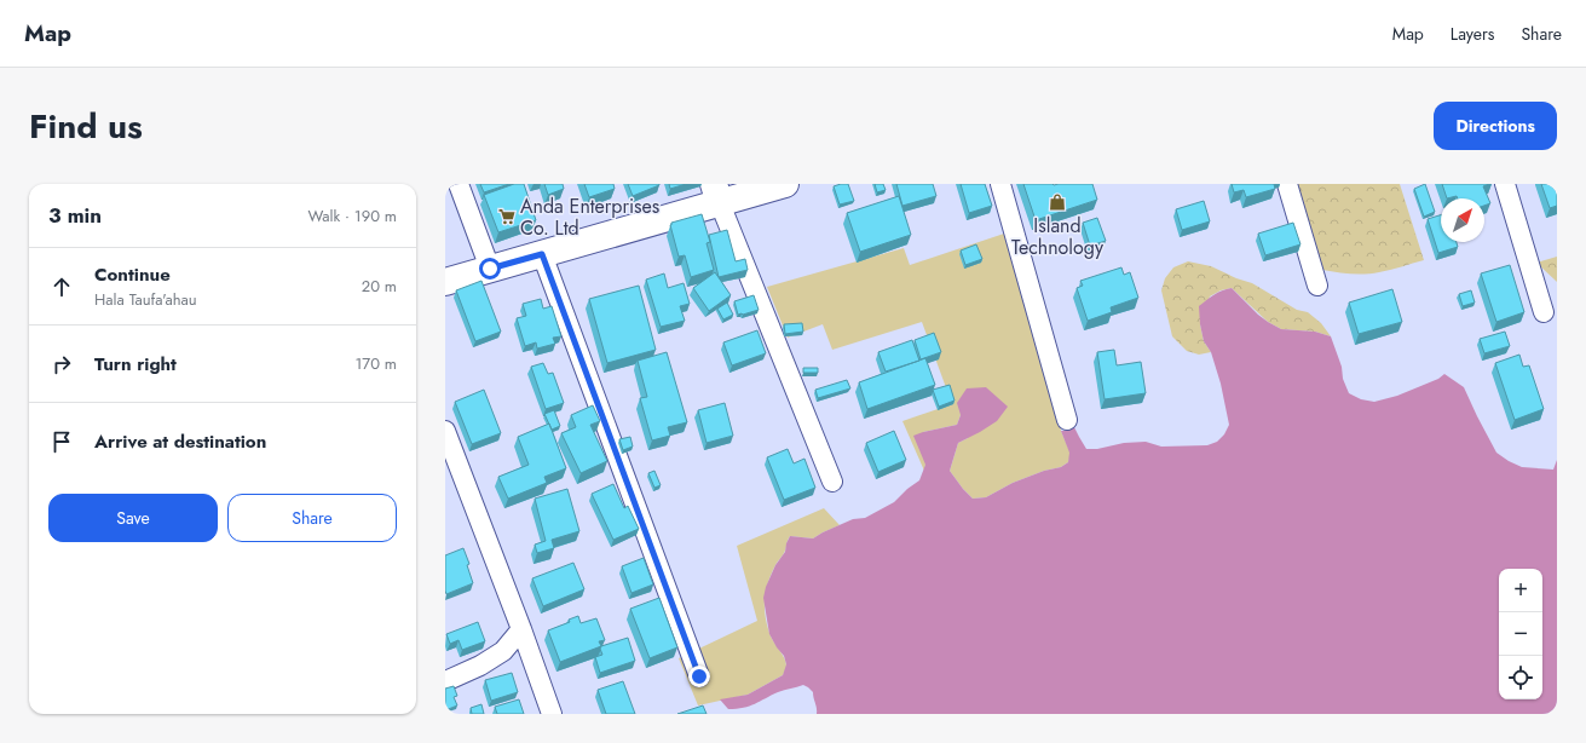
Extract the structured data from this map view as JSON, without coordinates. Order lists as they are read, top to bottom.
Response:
{
  "places": {
    "shop": ["Island Technology"],
    "supermarket": ["Anda Enterprises Co. Ltd"]
  },
  "north": "top right",
  "page": {
    "header": "Map",
    "nav": ["Map", "Layers", "Share"],
    "title": "Find us",
    "buttons": [
      "Directions",
      ["Save", "Share"]
    ],
    "heading": ["3 min", "Walk · 190 m"],
    "list": [
      ["Continue", "Hala Taufa'ahau", "20 m"],
      ["Turn right", "170 m"],
      "Arrive at destination"
    ],
    "map_buttons": ["+", "−"]
  }
}
